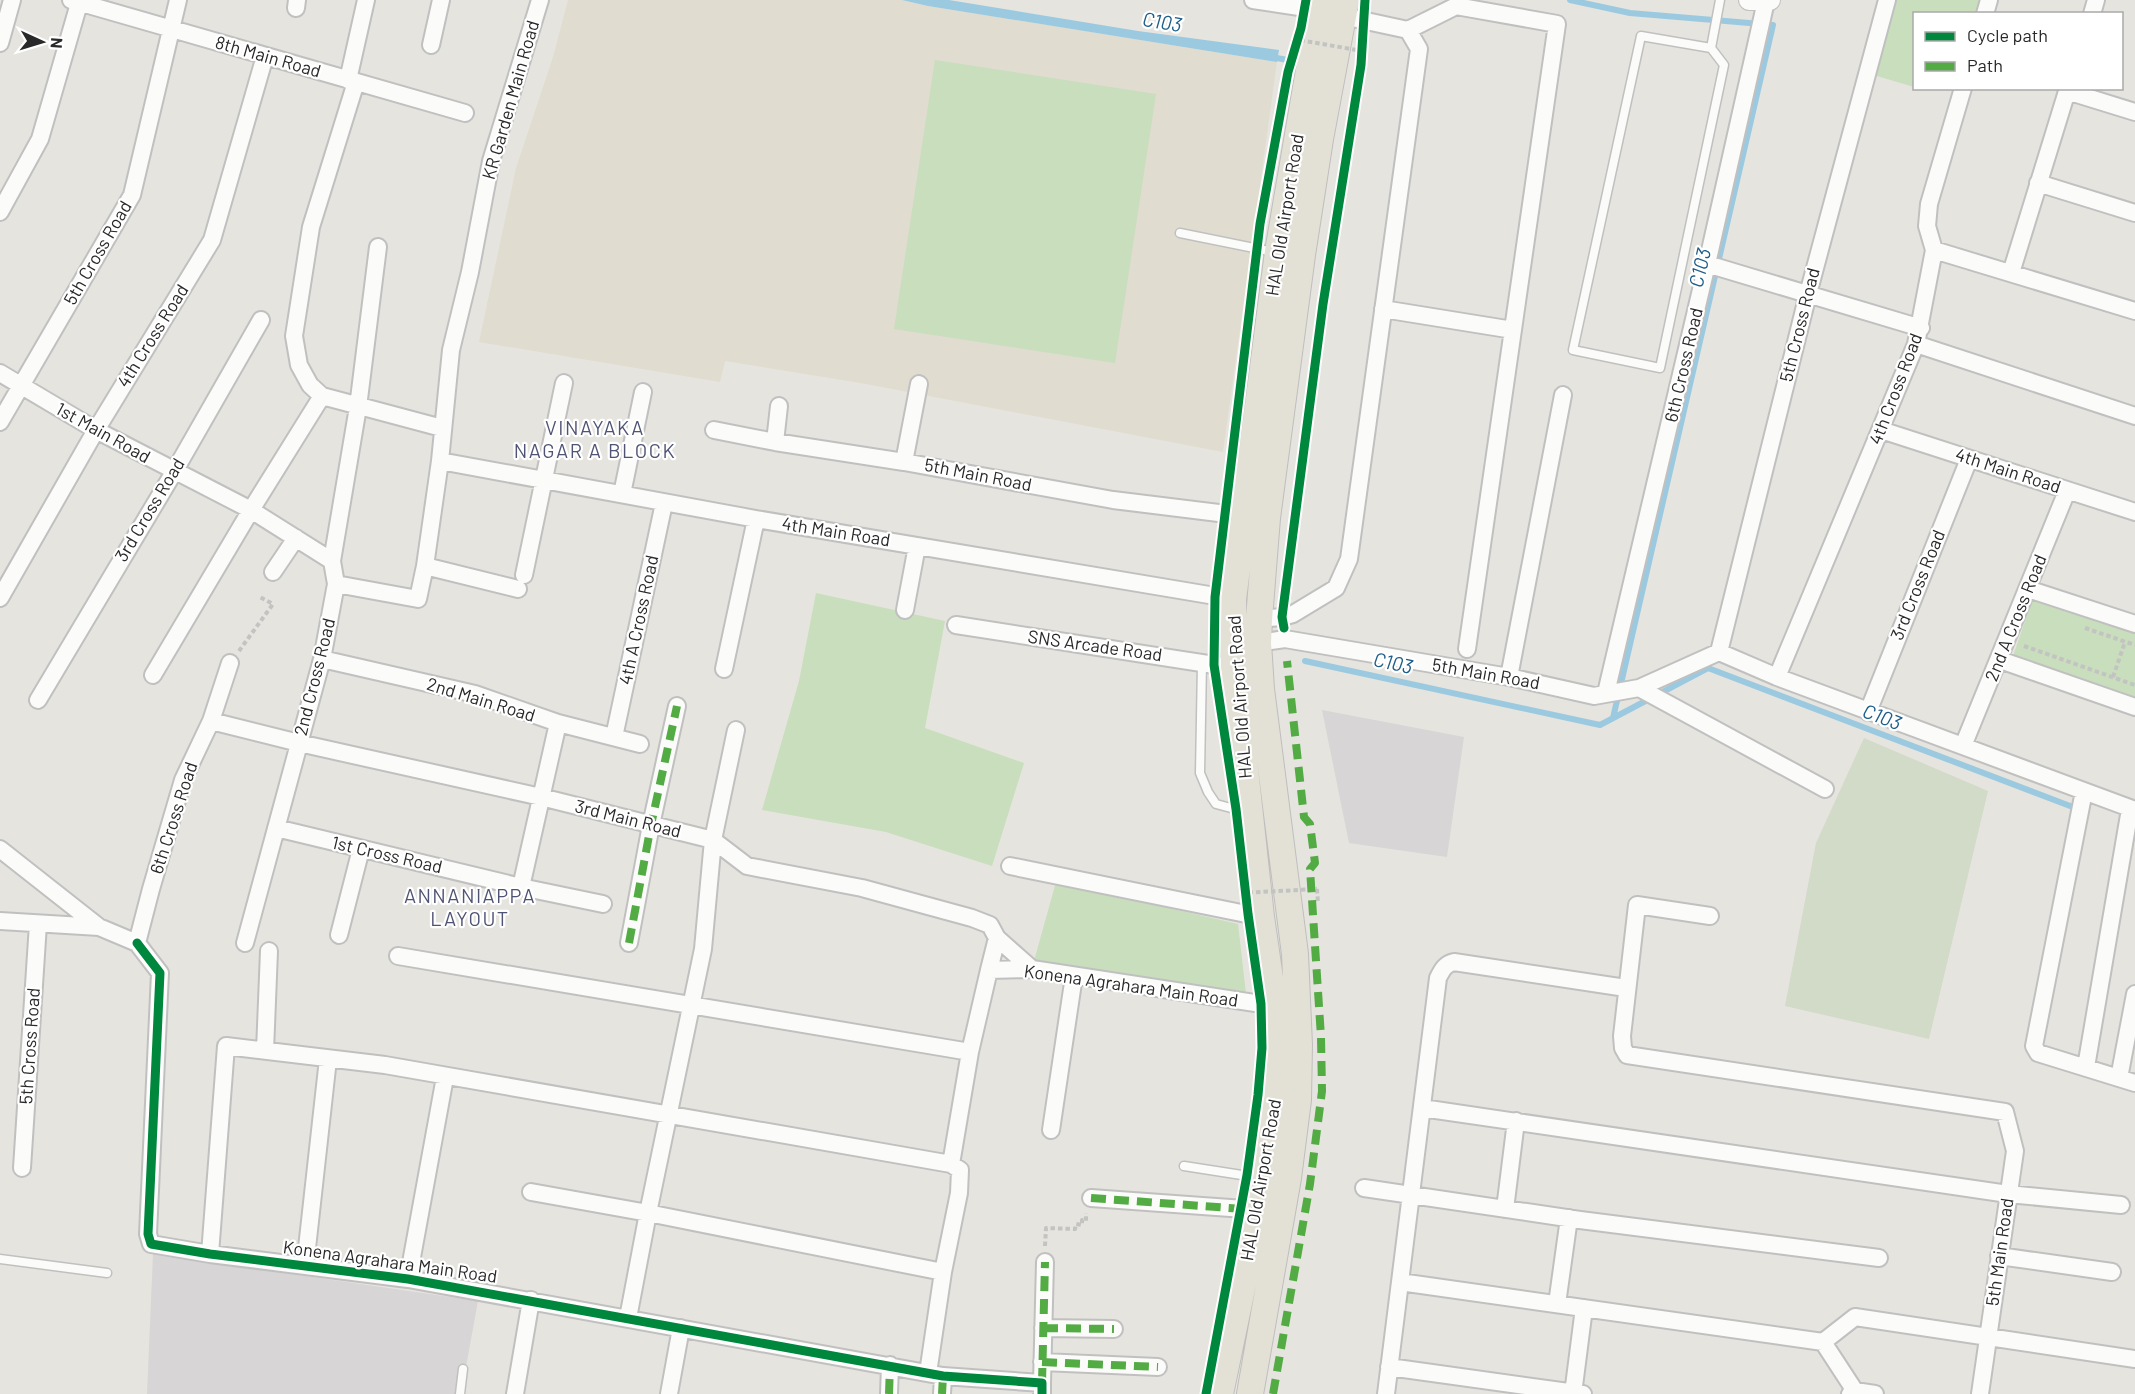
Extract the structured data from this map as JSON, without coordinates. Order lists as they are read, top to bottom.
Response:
{
  "streets": {
    "main road": ["HAL Old Airport Road"],
    "street": [
      "8th Main Road",
      "KR Garden Main Road",
      "5th Cross Road",
      "4th Cross Road",
      "6th Cross Road",
      "1st Main Road",
      "4th Main Road",
      "5th Main Road",
      "3rd Cross Road",
      "2nd A Cross Road",
      "4th A Cross Road",
      "SNS Arcade Road",
      "2nd Cross Road",
      "2nd Main Road",
      "3rd Main Road",
      "1st Cross Road",
      "Konena Agrahara Main Road"
    ]
  },
  "crossings": [
    ["8th Main Road", "5th Cross Road"],
    ["8th Main Road", "4th Cross Road"],
    ["HAL Old Airport Road", "4th Main Road"],
    ["HAL Old Airport Road", "5th Main Road"],
    ["HAL Old Airport Road", "SNS Arcade Road"],
    ["HAL Old Airport Road", "Konena Agrahara Main Road"],
    ["5th Cross Road", "1st Main Road"],
    ["5th Cross Road", "5th Main Road"],
    ["4th Cross Road", "1st Main Road"],
    ["4th Cross Road", "4th Main Road"],
    ["6th Cross Road", "5th Main Road"],
    ["6th Cross Road", "3rd Main Road"],
    ["6th Cross Road", "Konena Agrahara Main Road"],
    ["1st Main Road", "3rd Cross Road"],
    ["1st Main Road", "2nd Cross Road"],
    ["4th Main Road", "3rd Cross Road"],
    ["4th Main Road", "2nd A Cross Road"],
    ["4th Main Road", "4th A Cross Road"],
    ["4th A Cross Road", "2nd Main Road"],
    ["2nd Cross Road", "2nd Main Road"],
    ["2nd Cross Road", "3rd Main Road"],
    ["2nd Cross Road", "1st Cross Road"],
    ["3rd Main Road", "Konena Agrahara Main Road"]
  ],
  "districts": ["VINAYAKA NAGAR A BLOCK", "ANNANIAPPA LAYOUT"],
  "water": ["C103"],
  "legend": ["Cycle path", "Path"],
  "north": "right"
}
